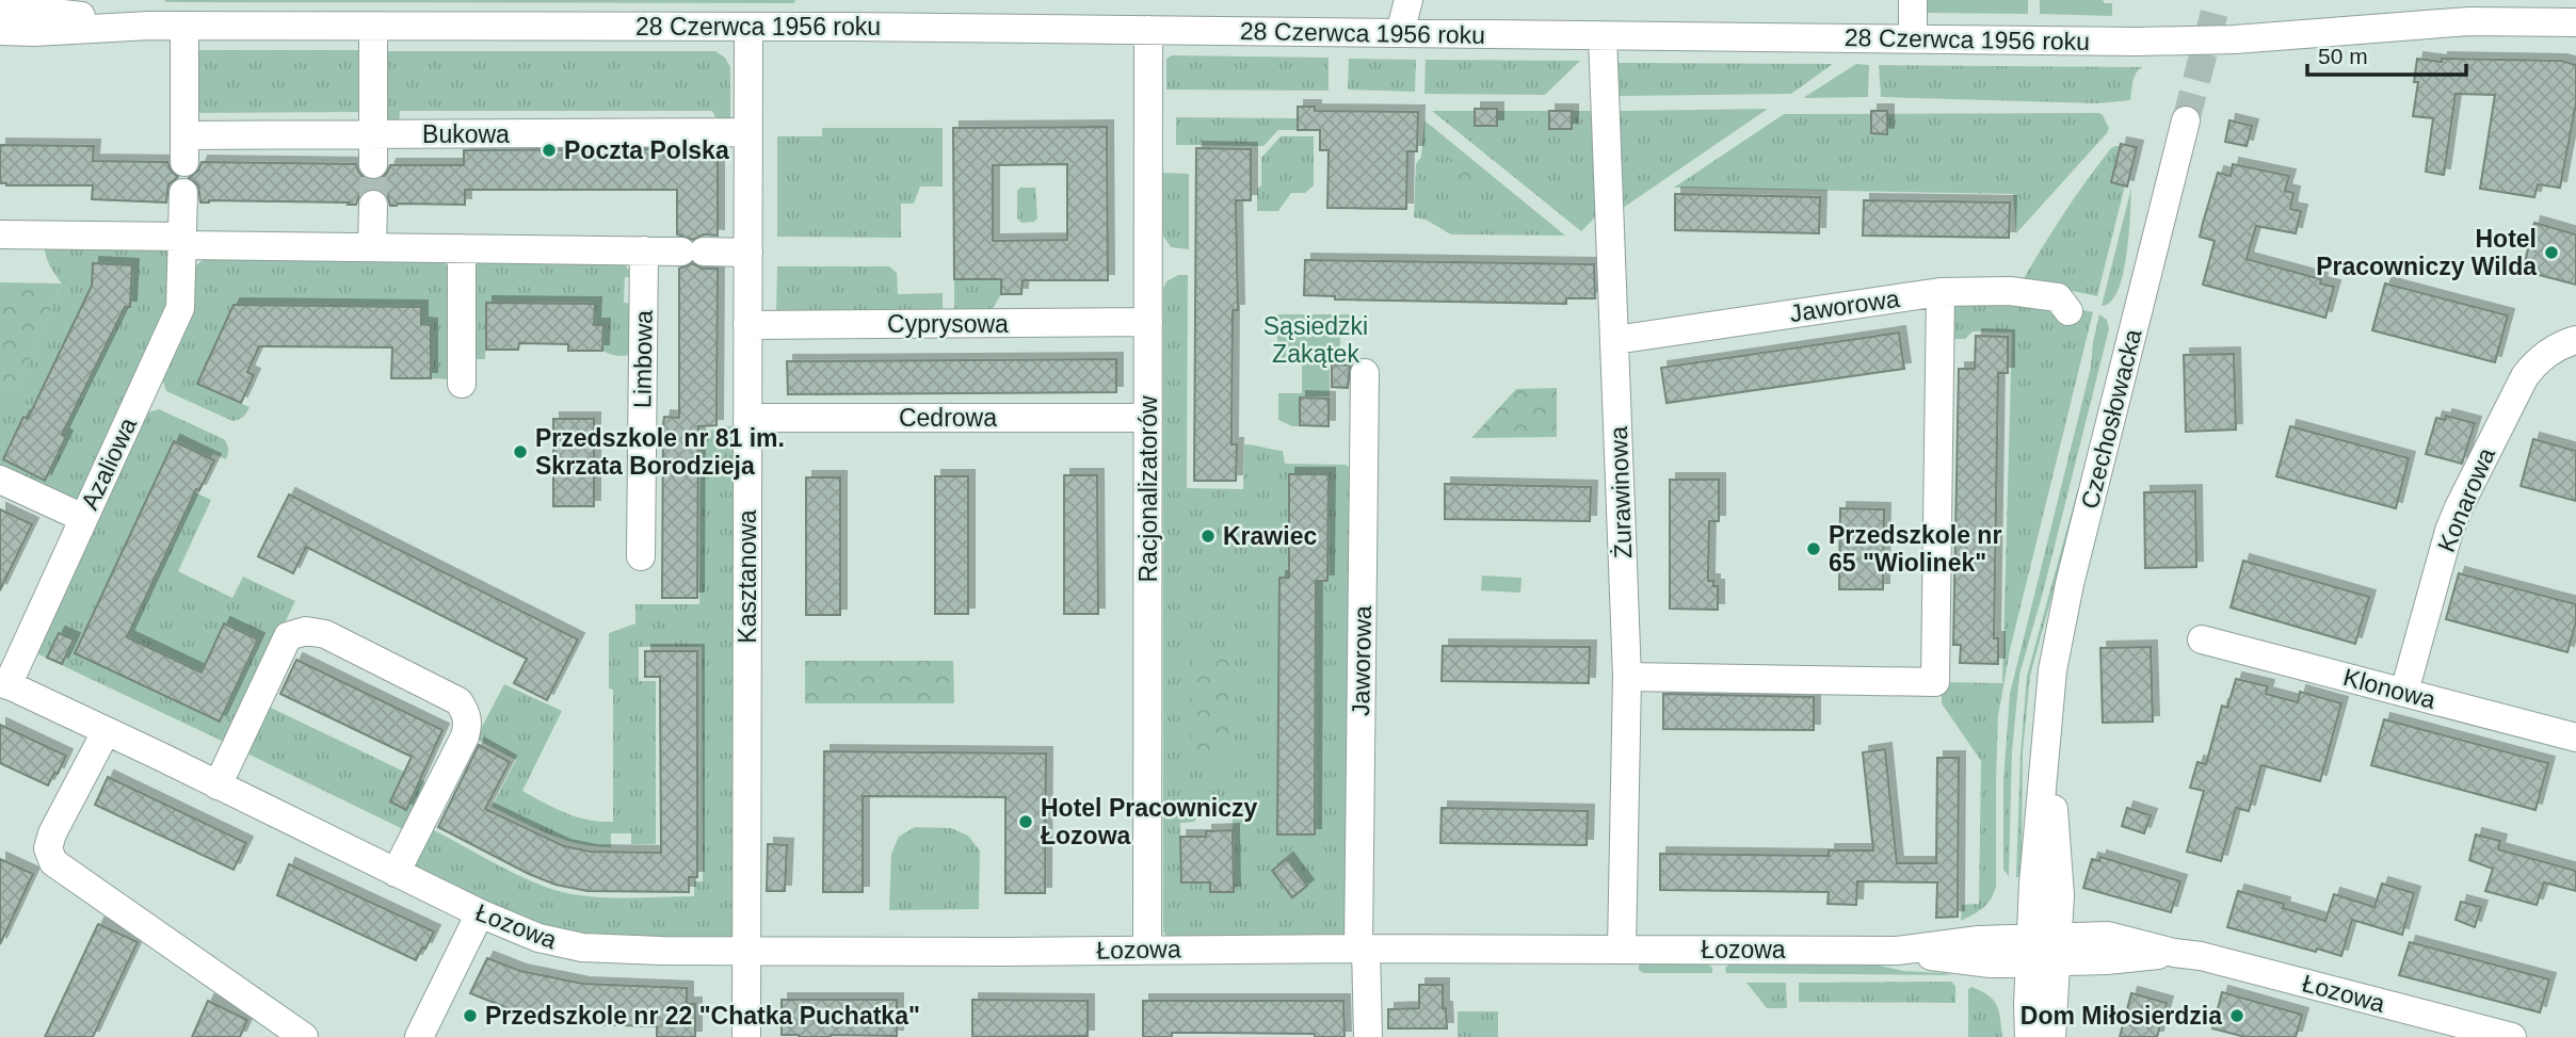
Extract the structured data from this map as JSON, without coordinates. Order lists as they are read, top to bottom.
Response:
{
  "streets": {
    "street": [
      "28 Czerwca 1956 roku",
      "Bukowa",
      "Jaworowa",
      "Cyprysowa",
      "Limbowa",
      "Cedrowa",
      "Czechosłowacka",
      "Azaliowa",
      "Racjonalizatorów",
      "Żurawinowa",
      "Konarowa",
      "Kasztanowa",
      "Klonowa",
      "Łozowa"
    ]
  },
  "crossings": [
    ["28 Czerwca 1956 roku", "Bukowa"],
    ["28 Czerwca 1956 roku", "Racjonalizatorów"],
    ["28 Czerwca 1956 roku", "Żurawinowa"],
    ["28 Czerwca 1956 roku", "Kasztanowa"],
    ["Bukowa", "Kasztanowa"],
    ["Jaworowa", "Żurawinowa"],
    ["Jaworowa", "Łozowa"],
    ["Cyprysowa", "Racjonalizatorów"],
    ["Cyprysowa", "Kasztanowa"],
    ["Cedrowa", "Racjonalizatorów"],
    ["Cedrowa", "Kasztanowa"],
    ["Czechosłowacka", "Łozowa"],
    ["Azaliowa", "Łozowa"],
    ["Racjonalizatorów", "Łozowa"],
    ["Żurawinowa", "Łozowa"],
    ["Konarowa", "Klonowa"],
    ["Kasztanowa", "Łozowa"]
  ],
  "parks": ["Sąsiedzki Zakątek"],
  "places": [
    "Poczta Polska",
    "Hotel Pracowniczy Wilda",
    "Przedszkole nr 81 im. Skrzata Borodzieja",
    "Krawiec",
    "Przedszkole nr 65 \"Wiolinek\"",
    "Hotel Pracowniczy Łozowa",
    "Przedszkole nr 22 \"Chatka Puchatka\"",
    "Dom Miłosierdzia"
  ],
  "scale_bar": "50 m"
}
